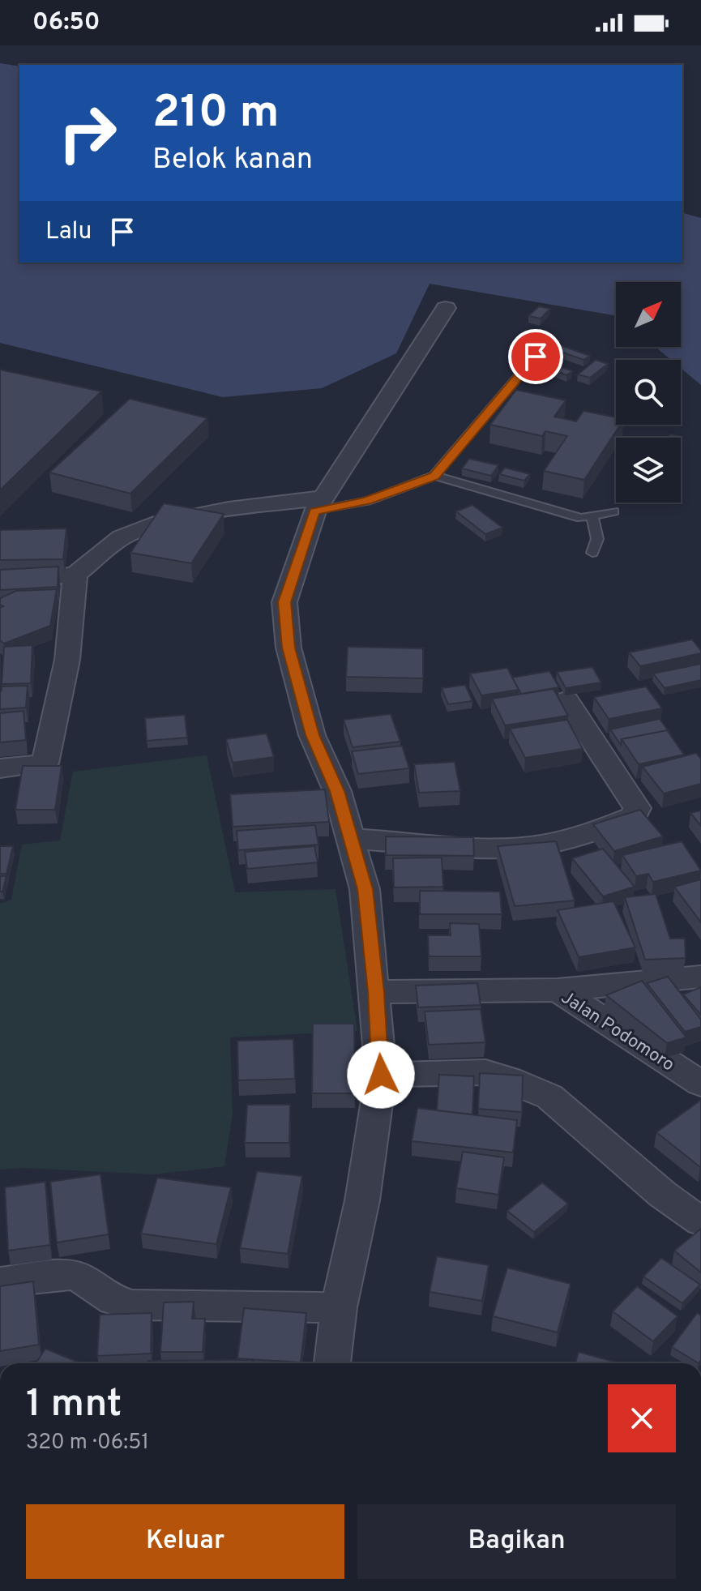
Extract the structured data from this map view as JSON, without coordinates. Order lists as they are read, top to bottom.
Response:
{
  "streets": {
    "street": ["Jalan Podomoro"]
  },
  "north": "top right",
  "page": {
    "status": "06:50",
    "turn": ["210 m", "Belok kanan"],
    "then": "Lalu",
    "heading": ["1 mnt", "320 m · 06:51"],
    "buttons": ["Keluar", "Bagikan"]
  }
}
